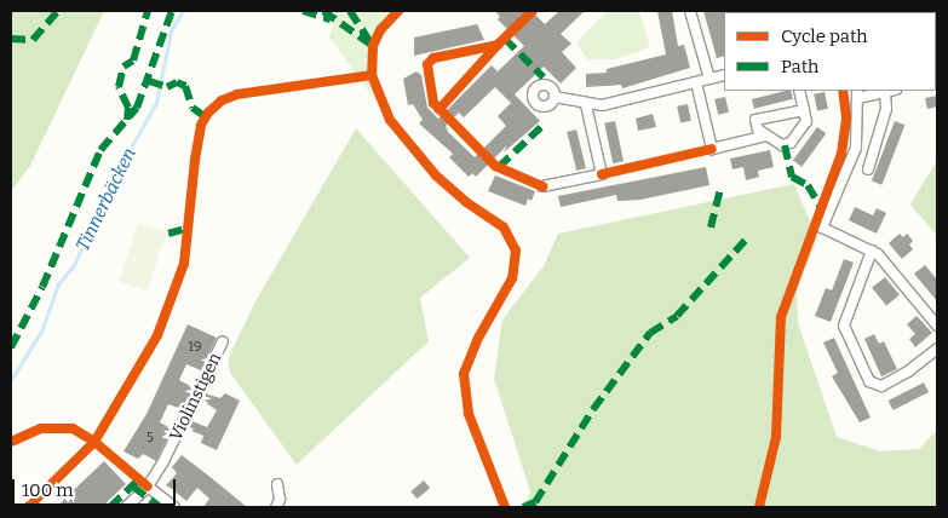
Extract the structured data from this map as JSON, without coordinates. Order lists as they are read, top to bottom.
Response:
{
  "streets": {
    "street": ["Violinstigen"]
  },
  "water": ["Tinnerbäcken"],
  "house_numbers": ["19", "5"],
  "legend": ["Cycle path", "Path"],
  "scale_bar": "100 m"
}
